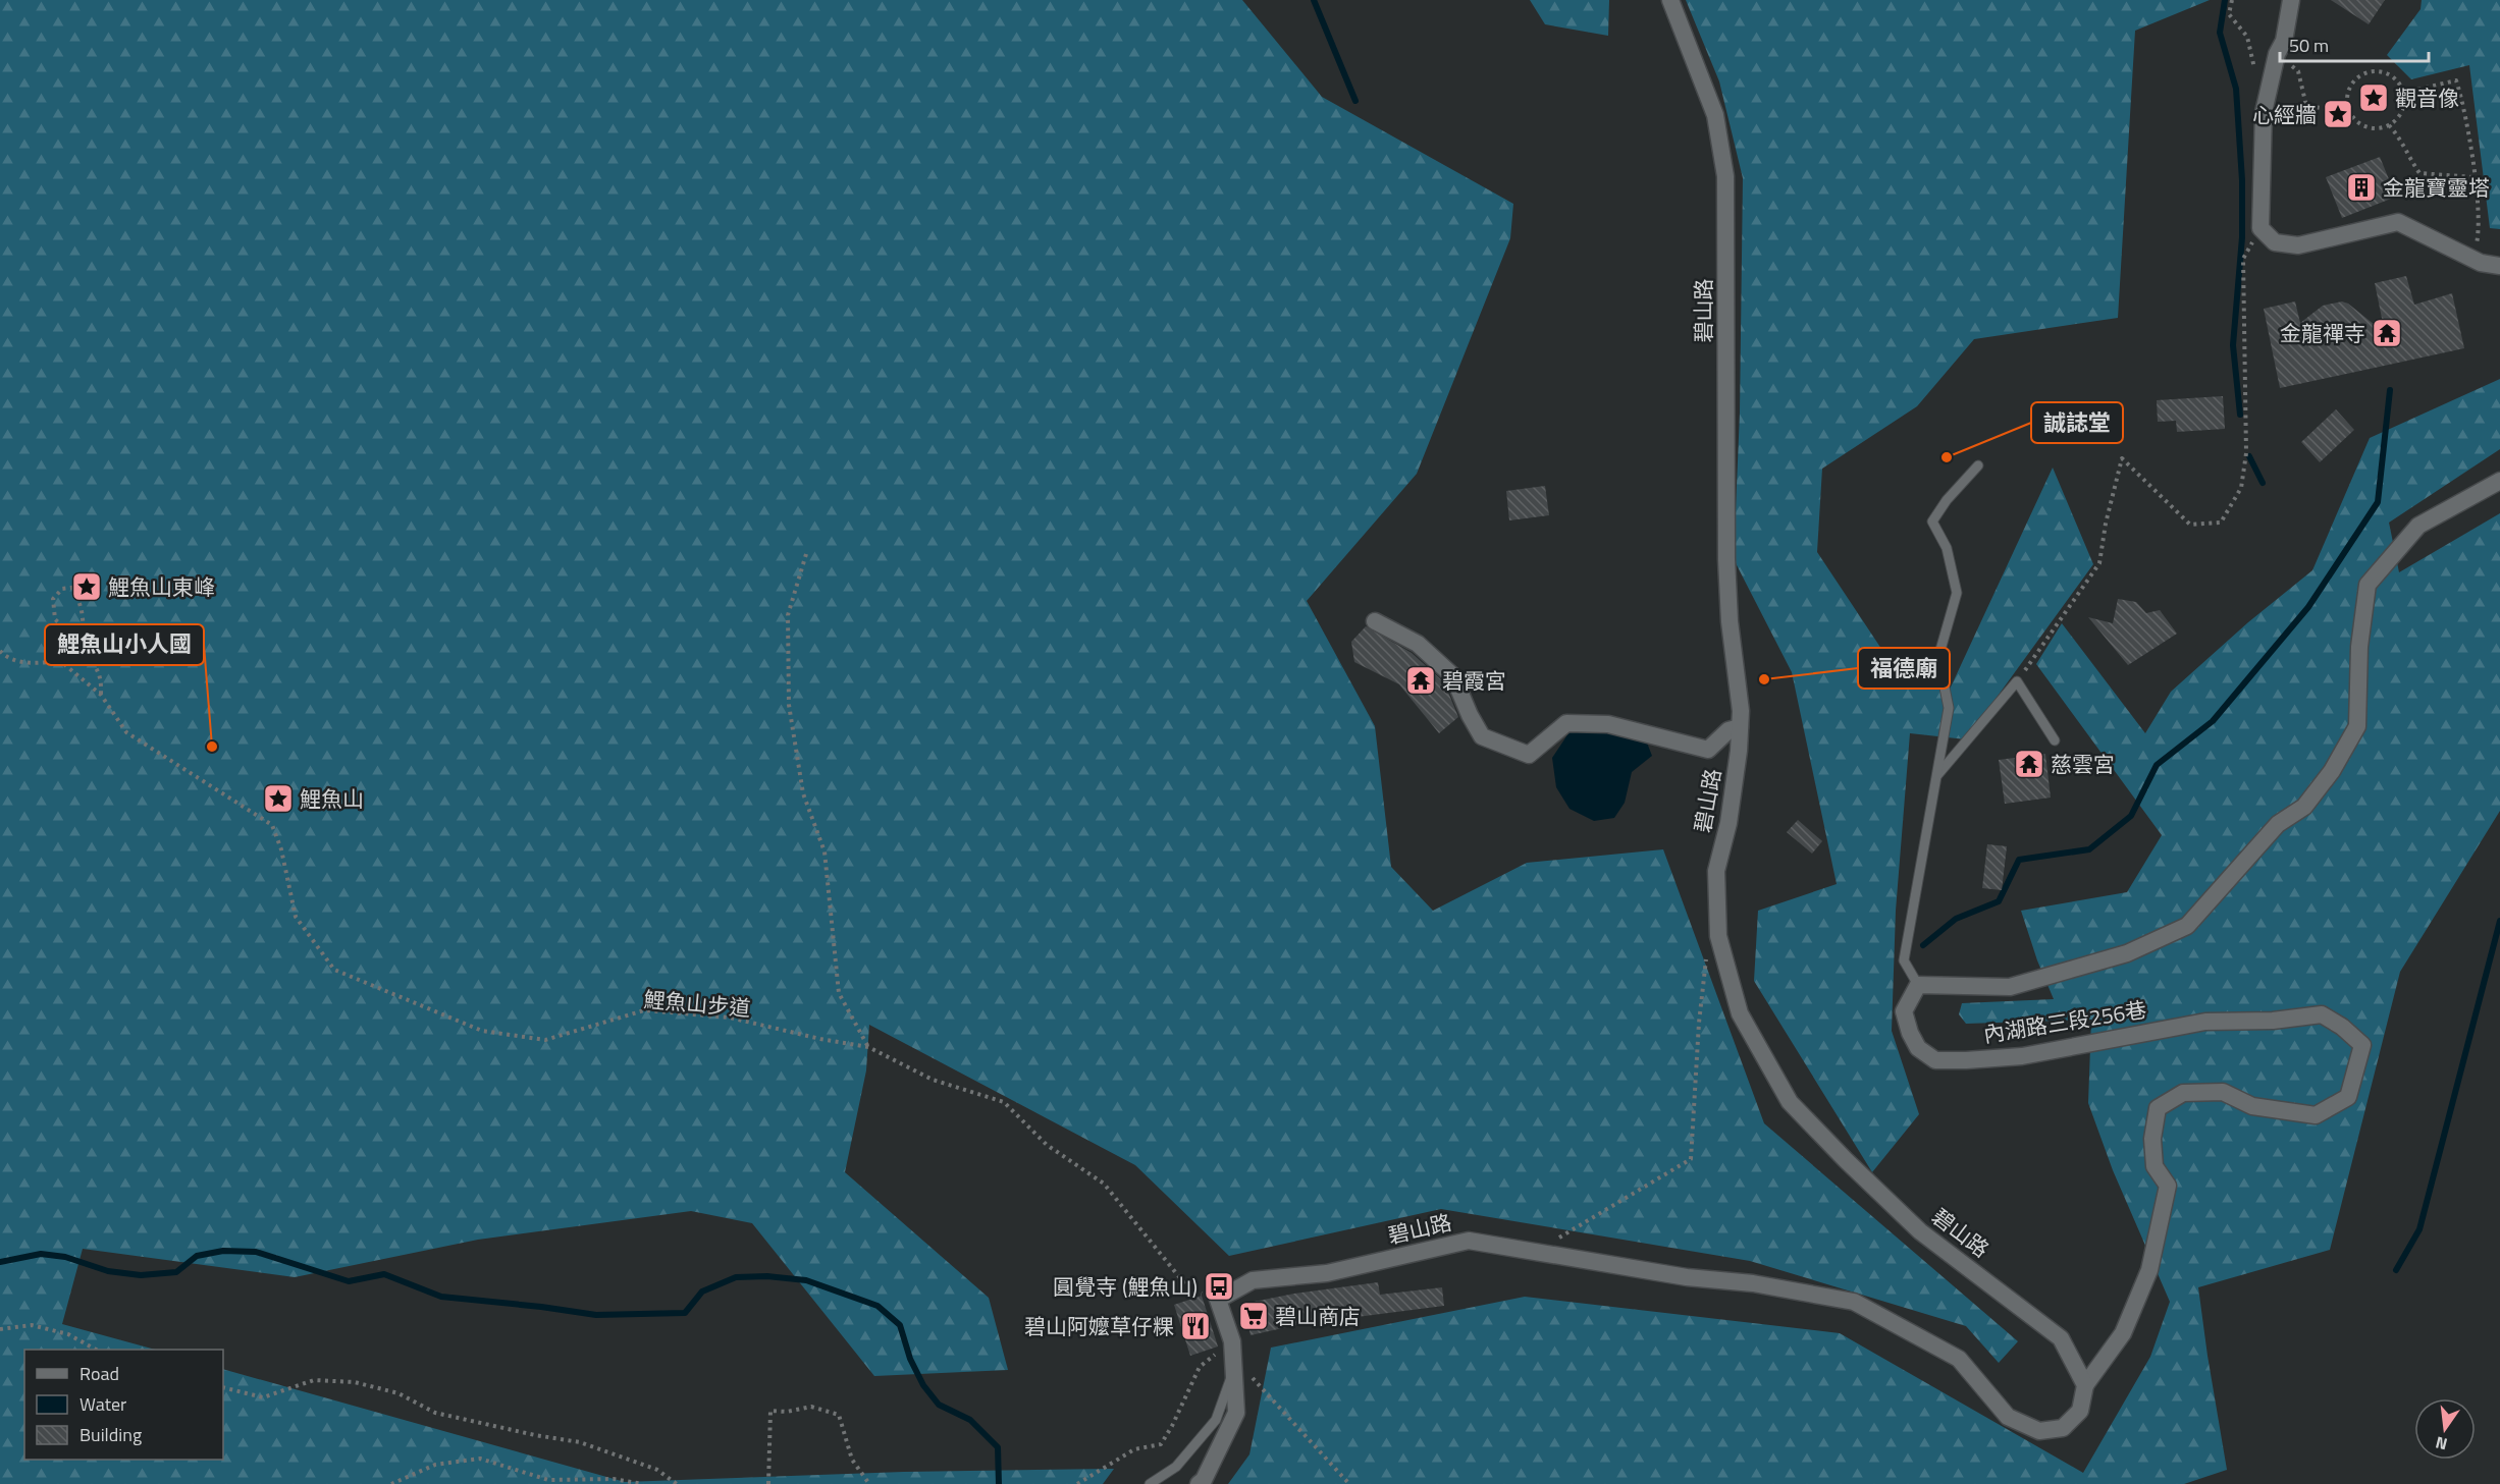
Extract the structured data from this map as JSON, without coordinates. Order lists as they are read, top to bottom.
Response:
{
  "streets": {
    "street": ["碧山路", "內湖路三段256巷"],
    "path": ["鯉魚山步道"]
  },
  "crossings": [
    ["碧山路", "鯉魚山步道"],
    ["碧山路", "內湖路三段256巷"]
  ],
  "places": {
    "place": [
      "觀音像",
      "心經牆",
      "鯉魚山東峰",
      "鯉魚山"
    ],
    "building": ["金龍寶靈塔"],
    "temple": ["金龍禪寺", "碧霞宮", "慈雲宮"],
    "other": ["誠誌堂", "福德廟", "鯉魚山小人國"],
    "bus stop": ["圓覺寺 (鯉魚山)"],
    "supermarket": ["碧山商店"],
    "restaurant": ["碧山阿嬤草仔粿"]
  },
  "legend": ["Road", "Water", "Building"],
  "scale_bar": "50 m",
  "north": "bottom"
}
